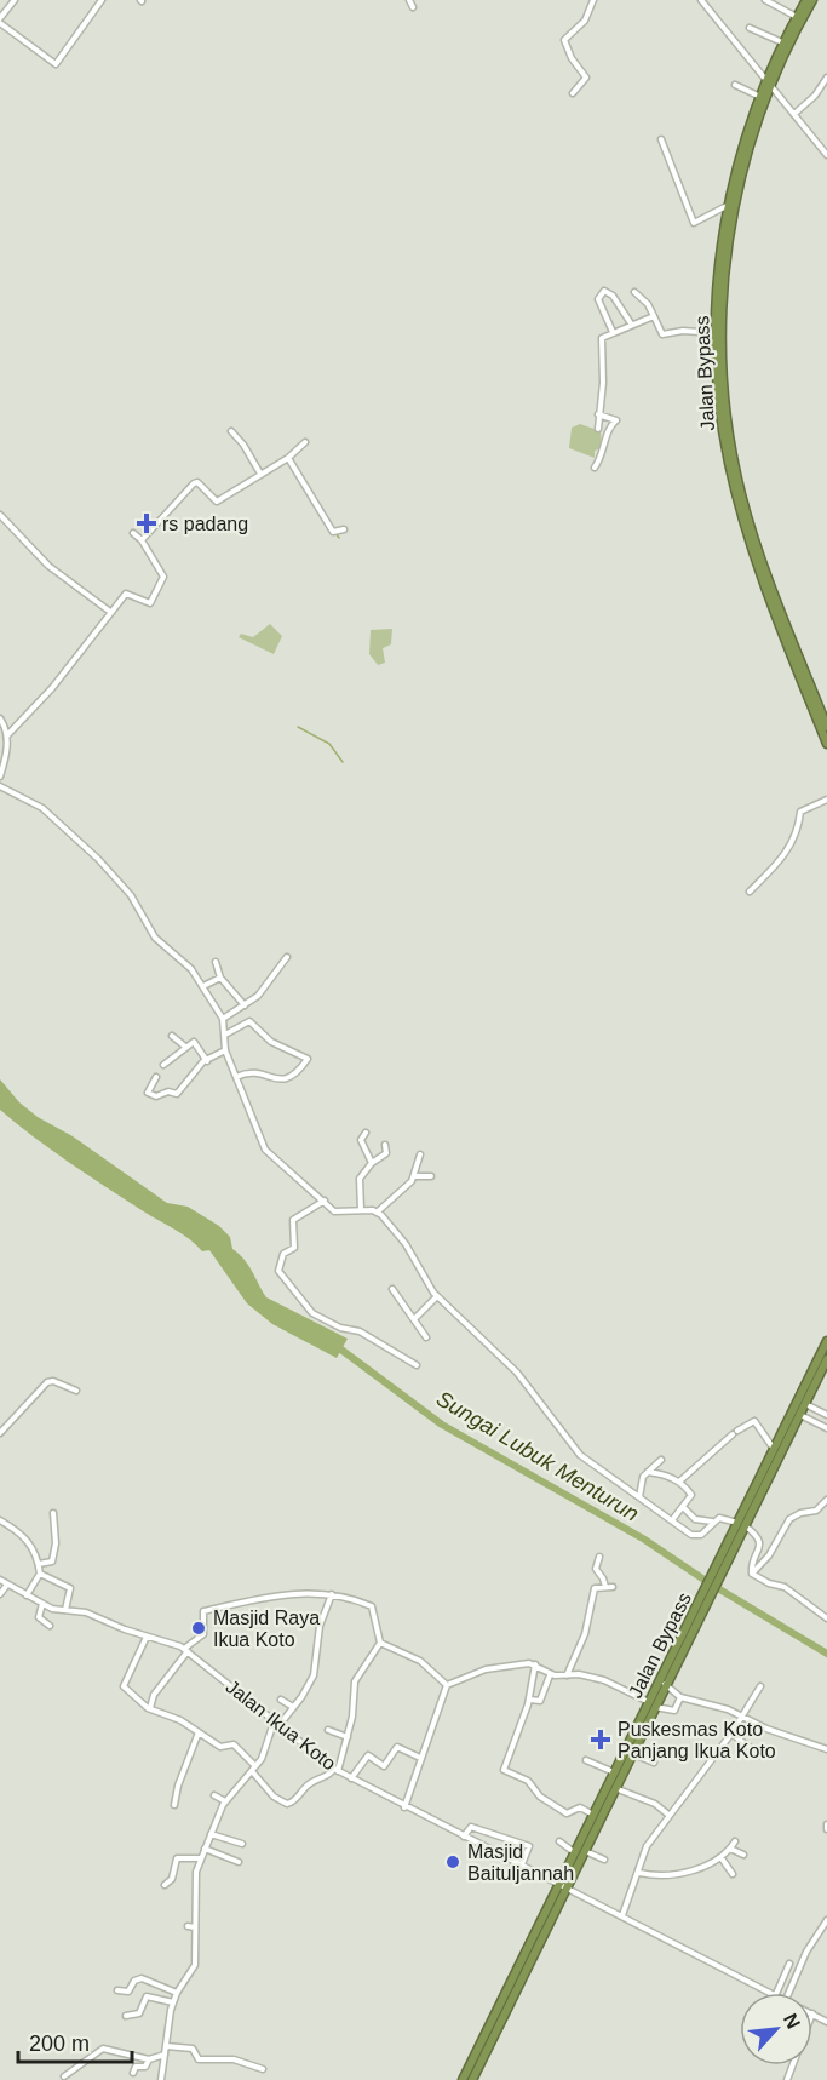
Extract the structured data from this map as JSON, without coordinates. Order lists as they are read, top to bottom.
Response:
{
  "streets": {
    "highway": ["Jalan Bypass"],
    "street": ["Jalan Ikua Koto"]
  },
  "crossings": [
    ["Jalan Bypass", "Jalan Ikua Koto"]
  ],
  "water": ["Sungai Lubuk Menturun"],
  "places": {
    "health": ["rs padang", "Puskesmas Koto Panjang Ikua Koto"],
    "other": ["Masjid Raya Ikua Koto", "Masjid Baituljannah"]
  },
  "scale_bar": "200 m",
  "north": "top right"
}
